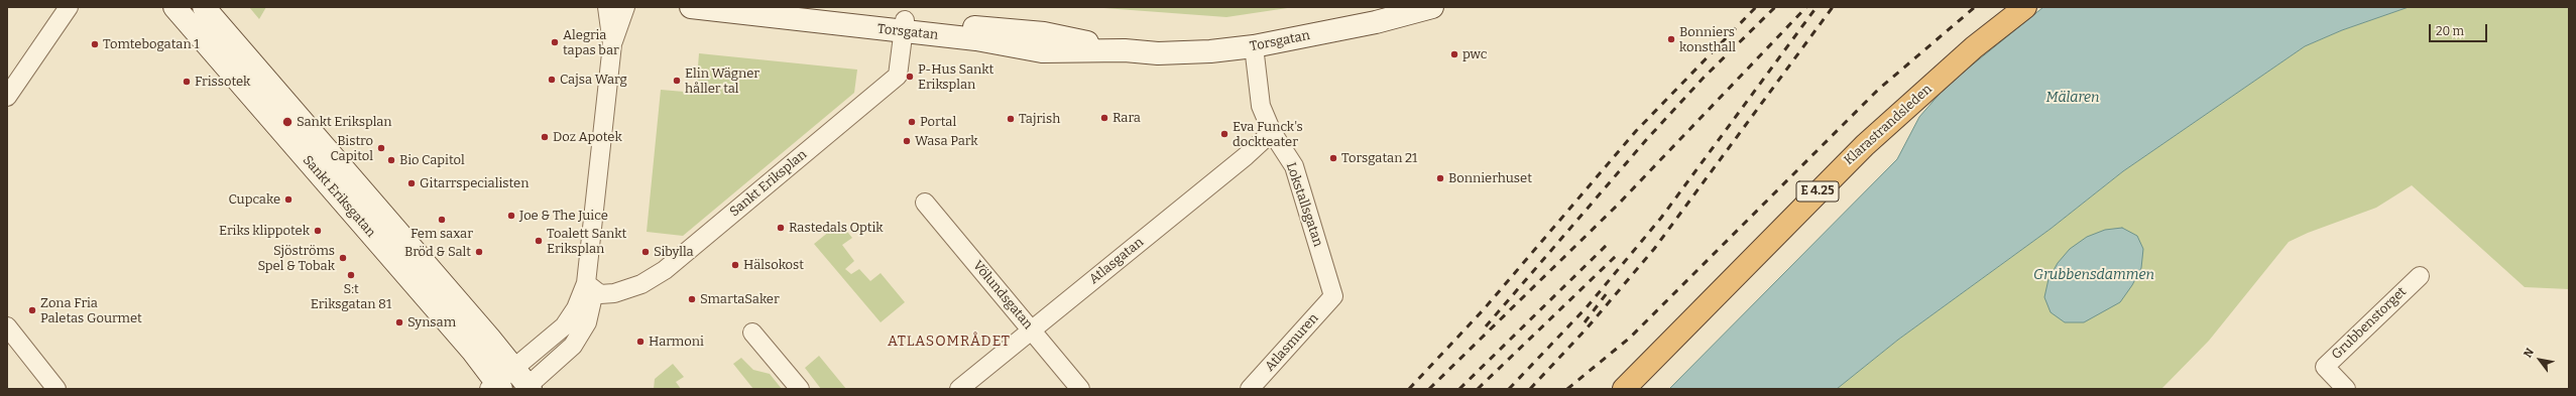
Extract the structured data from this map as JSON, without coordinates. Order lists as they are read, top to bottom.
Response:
{
  "streets": {
    "highway": ["Klarastrandsleden", "E 4.25"],
    "main road": ["Torsgatan", "Sankt Eriksgatan"],
    "street": [
      "Sankt Eriksplan",
      "Lokstallsgatan",
      "Atlasgatan",
      "Völundsgatan",
      "Grubbenstorget",
      "Atlasmuren"
    ]
  },
  "crossings": [
    ["Torsgatan", "Sankt Eriksplan"],
    ["Torsgatan", "Lokstallsgatan"],
    ["Lokstallsgatan", "Atlasgatan"],
    ["Lokstallsgatan", "Atlasmuren"],
    ["Atlasgatan", "Völundsgatan"]
  ],
  "districts": ["ATLASOMRÅDET"],
  "water": ["Mälaren", "Grubbensdammen"],
  "places": [
    "Bonniers konsthall",
    "Alegria tapas bar",
    "Tomtebogatan 1",
    "pwc",
    "P-Hus Sankt Eriksplan",
    "Cajsa Warg",
    "Elin Wägner håller tal",
    "Frissotek",
    "Rara",
    "Tajrish",
    "Sankt Eriksplan",
    "Portal",
    "Eva Funck's dockteater",
    "Doz Apotek",
    "Wasa Park",
    "Bistro Capitol",
    "Torsgatan 21",
    "Bio Capitol",
    "Bonnierhuset",
    "Gitarrspecialisten",
    "Cupcake",
    "Joe & The Juice",
    "Fem saxar",
    "Rastedals Optik",
    "Eriks klippotek",
    "Toalett Sankt Eriksplan",
    "Bröd & Salt",
    "Sibylla",
    "Sjöströms Spel & Tobak",
    "Hälsokost",
    "S:t Eriksgatan 81",
    "SmartaSaker",
    "Zona Fria Paletas Gourmet",
    "Synsam",
    "Harmoni"
  ],
  "scale_bar": "20 m",
  "north": "top left"
}
